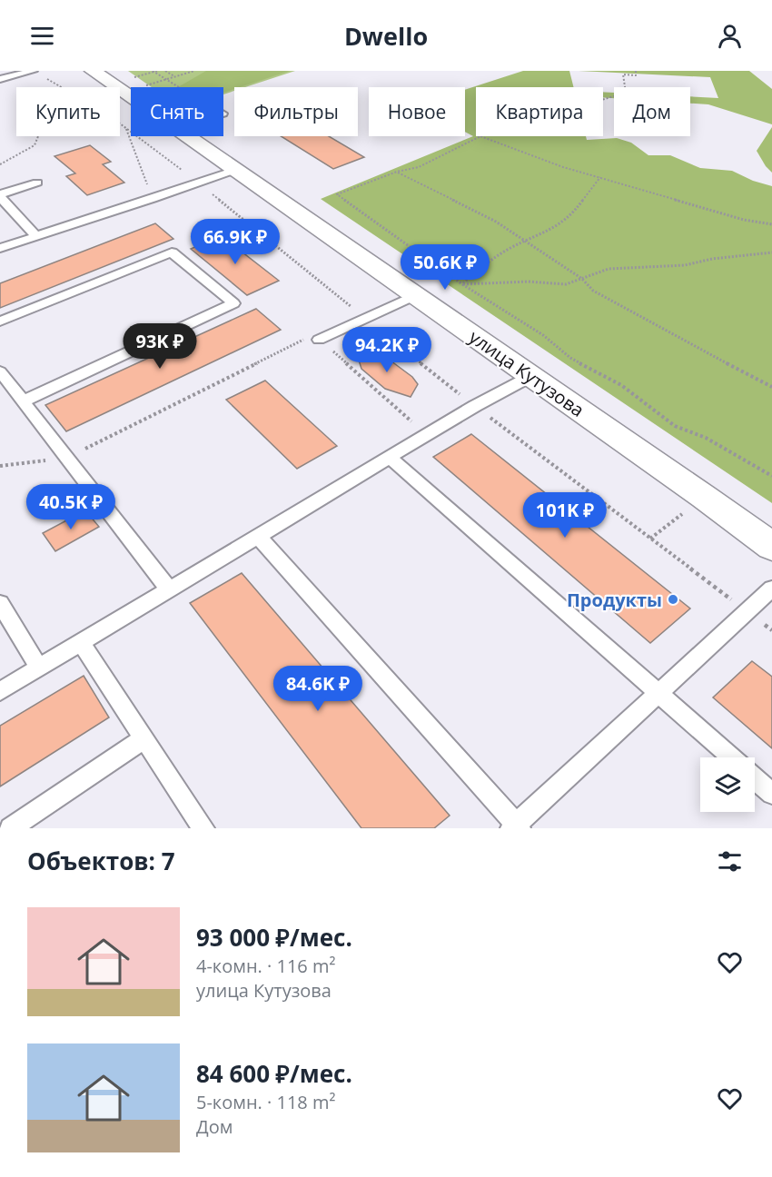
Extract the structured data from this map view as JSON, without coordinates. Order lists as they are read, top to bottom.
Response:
{
  "streets": {
    "main road": ["улица Кутузова"]
  },
  "places": ["Продукты"],
  "page": {
    "header": "Dwello",
    "chip": [
      "Купить",
      "Снять",
      "Фильтры",
      "Новое",
      "Квартира",
      "Дом"
    ],
    "price": [
      "66.9K ₽",
      "50.6K ₽",
      "93K ₽",
      "94.2K ₽",
      "40.5K ₽",
      "101K ₽",
      "84.6K ₽"
    ],
    "heading": "Объектов: 7",
    "list": [
      {
        "name": "93 000 ₽/мес.",
        "note": "4-комн. · 116 m² · улица Кутузова"
      },
      {
        "name": "84 600 ₽/мес.",
        "note": "5-комн. · 118 m² · Дом"
      }
    ]
  }
}
